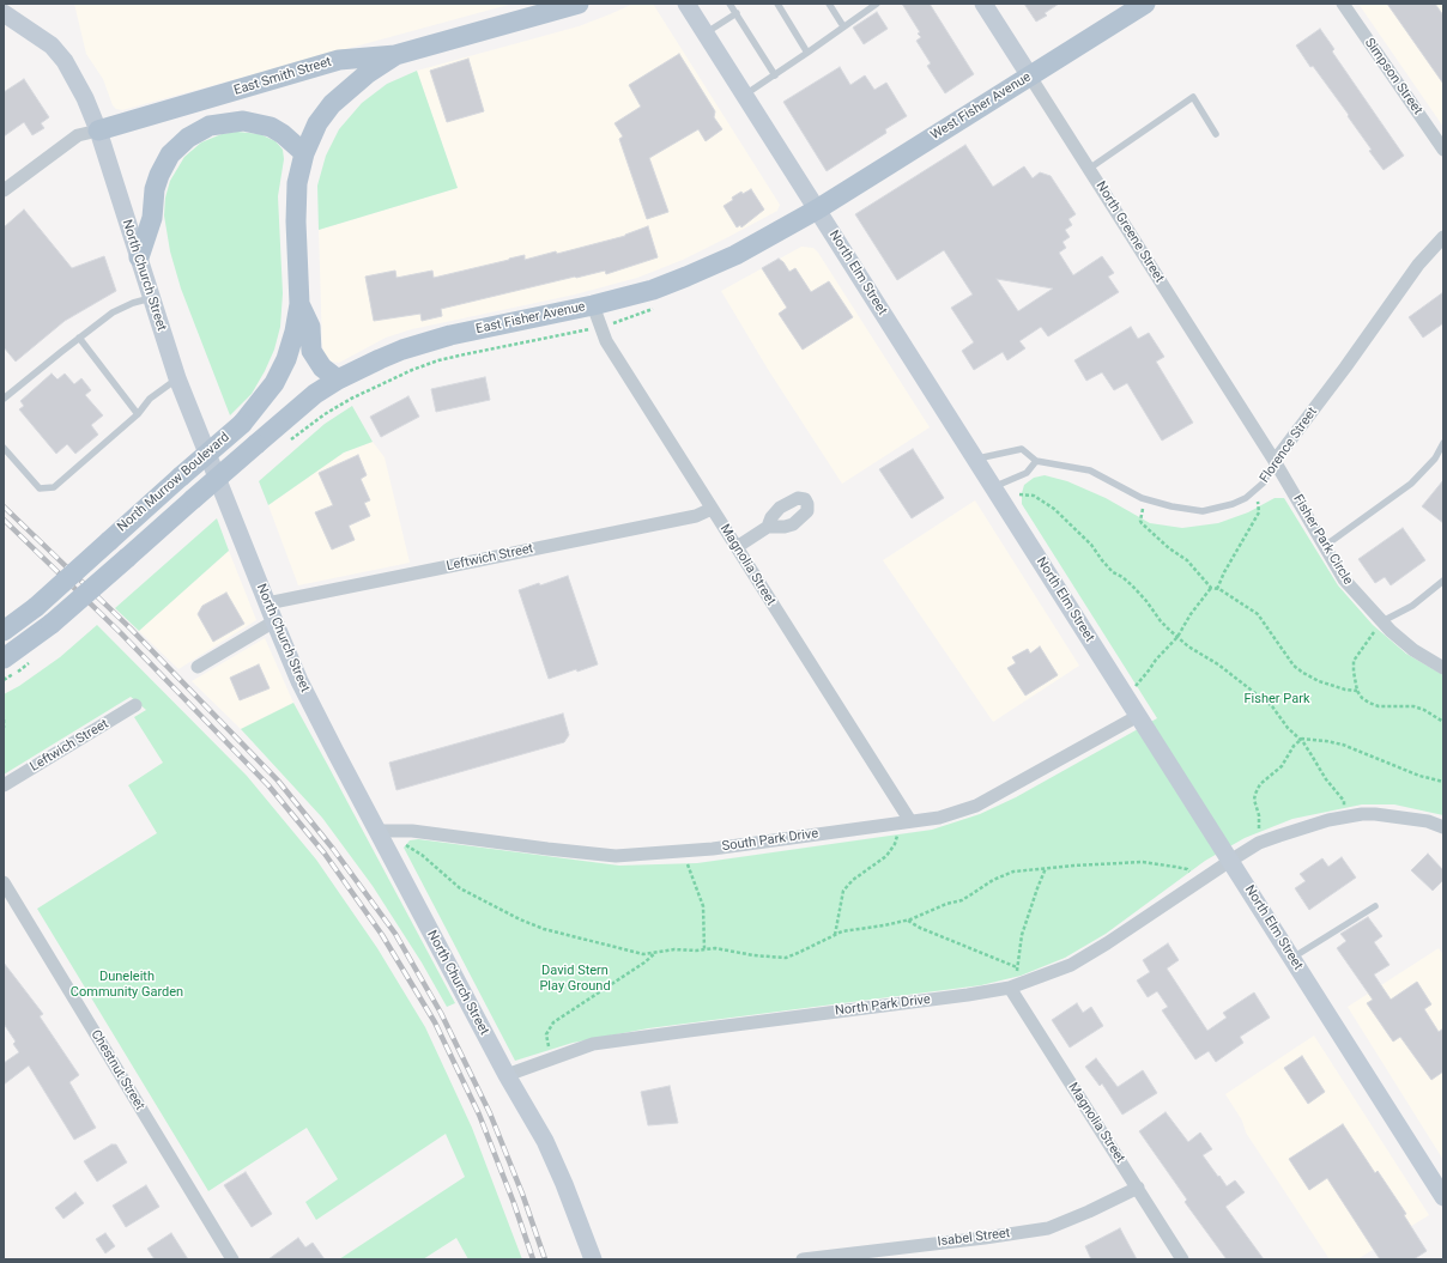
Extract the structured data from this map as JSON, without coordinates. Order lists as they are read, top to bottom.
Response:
{
  "streets": {
    "main road": [
      "East Smith Street",
      "West Fisher Avenue",
      "East Fisher Avenue",
      "North Murrow Boulevard"
    ],
    "street": [
      "Simpson Street",
      "North Greene Street",
      "North Elm Street",
      "North Church Street",
      "Florence Street",
      "Fisher Park Circle",
      "Leftwich Street",
      "Magnolia Street",
      "South Park Drive",
      "North Park Drive",
      "Chestnut Street",
      "Isabel Street"
    ]
  },
  "crossings": [
    ["East Smith Street", "North Church Street"],
    ["West Fisher Avenue", "North Greene Street"],
    ["West Fisher Avenue", "North Elm Street"],
    ["West Fisher Avenue", "East Fisher Avenue"],
    ["North Greene Street", "Florence Street"],
    ["North Greene Street", "Fisher Park Circle"],
    ["North Elm Street", "East Fisher Avenue"],
    ["North Elm Street", "Florence Street"],
    ["North Elm Street", "South Park Drive"],
    ["North Elm Street", "North Park Drive"],
    ["North Church Street", "Leftwich Street"],
    ["North Church Street", "South Park Drive"],
    ["North Church Street", "North Park Drive"],
    ["East Fisher Avenue", "North Murrow Boulevard"],
    ["East Fisher Avenue", "Magnolia Street"],
    ["Florence Street", "Fisher Park Circle"],
    ["Leftwich Street", "Magnolia Street"],
    ["Magnolia Street", "South Park Drive"],
    ["Magnolia Street", "North Park Drive"],
    ["Magnolia Street", "Isabel Street"]
  ],
  "parks": ["Fisher Park", "David Stern Play Ground", "Duneleith Community Garden"]
}
